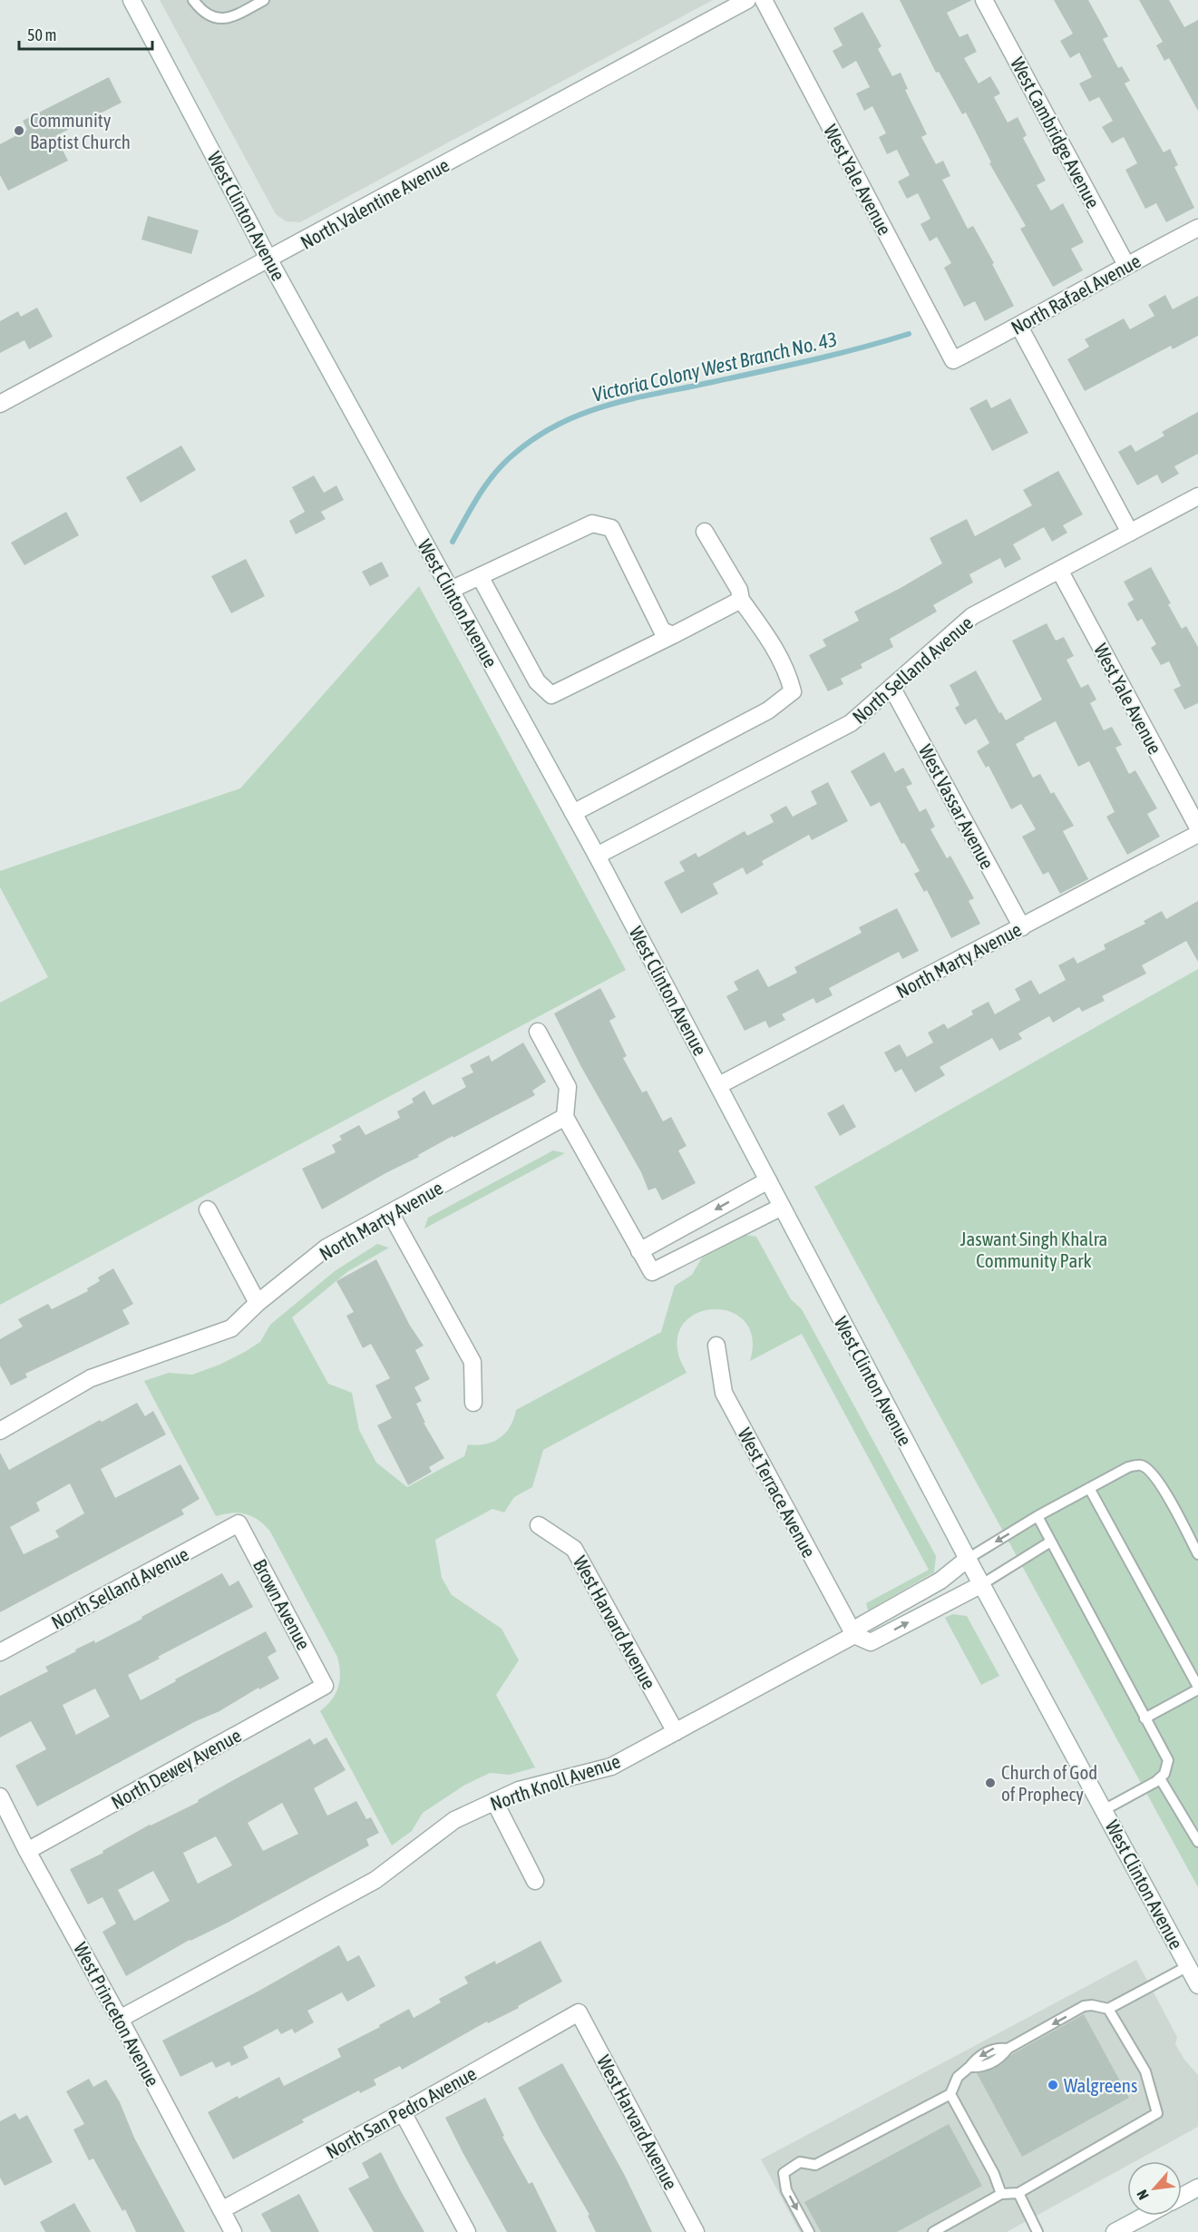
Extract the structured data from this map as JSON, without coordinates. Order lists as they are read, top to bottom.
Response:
{
  "streets": {
    "street": [
      "West Cambridge Avenue",
      "West Yale Avenue",
      "North Valentine Avenue",
      "West Clinton Avenue",
      "North Rafael Avenue",
      "North Selland Avenue",
      "West Vassar Avenue",
      "North Marty Avenue",
      "West Terrace Avenue",
      "Brown Avenue",
      "West Harvard Avenue",
      "North Dewey Avenue",
      "North Knoll Avenue",
      "West Princeton Avenue",
      "North San Pedro Avenue"
    ]
  },
  "crossings": [
    ["West Cambridge Avenue", "North Rafael Avenue"],
    ["West Yale Avenue", "North Rafael Avenue"],
    ["West Yale Avenue", "North Selland Avenue"],
    ["North Valentine Avenue", "West Clinton Avenue"],
    ["West Clinton Avenue", "North Selland Avenue"],
    ["West Clinton Avenue", "North Marty Avenue"],
    ["West Clinton Avenue", "North Knoll Avenue"],
    ["North Selland Avenue", "West Vassar Avenue"],
    ["North Selland Avenue", "Brown Avenue"],
    ["West Vassar Avenue", "North Marty Avenue"],
    ["West Terrace Avenue", "North Knoll Avenue"],
    ["Brown Avenue", "North Dewey Avenue"],
    ["West Harvard Avenue", "North Knoll Avenue"],
    ["West Harvard Avenue", "North San Pedro Avenue"],
    ["North Dewey Avenue", "West Princeton Avenue"],
    ["North Knoll Avenue", "West Princeton Avenue"],
    ["West Princeton Avenue", "North San Pedro Avenue"]
  ],
  "water": ["Victoria Colony West Branch No. 43"],
  "parks": ["Jaswant Singh Khalra Community Park"],
  "places": ["Community Baptist Church", "Church of God of Prophecy", "Walgreens"],
  "scale_bar": "50 m",
  "north": "bottom left"
}
